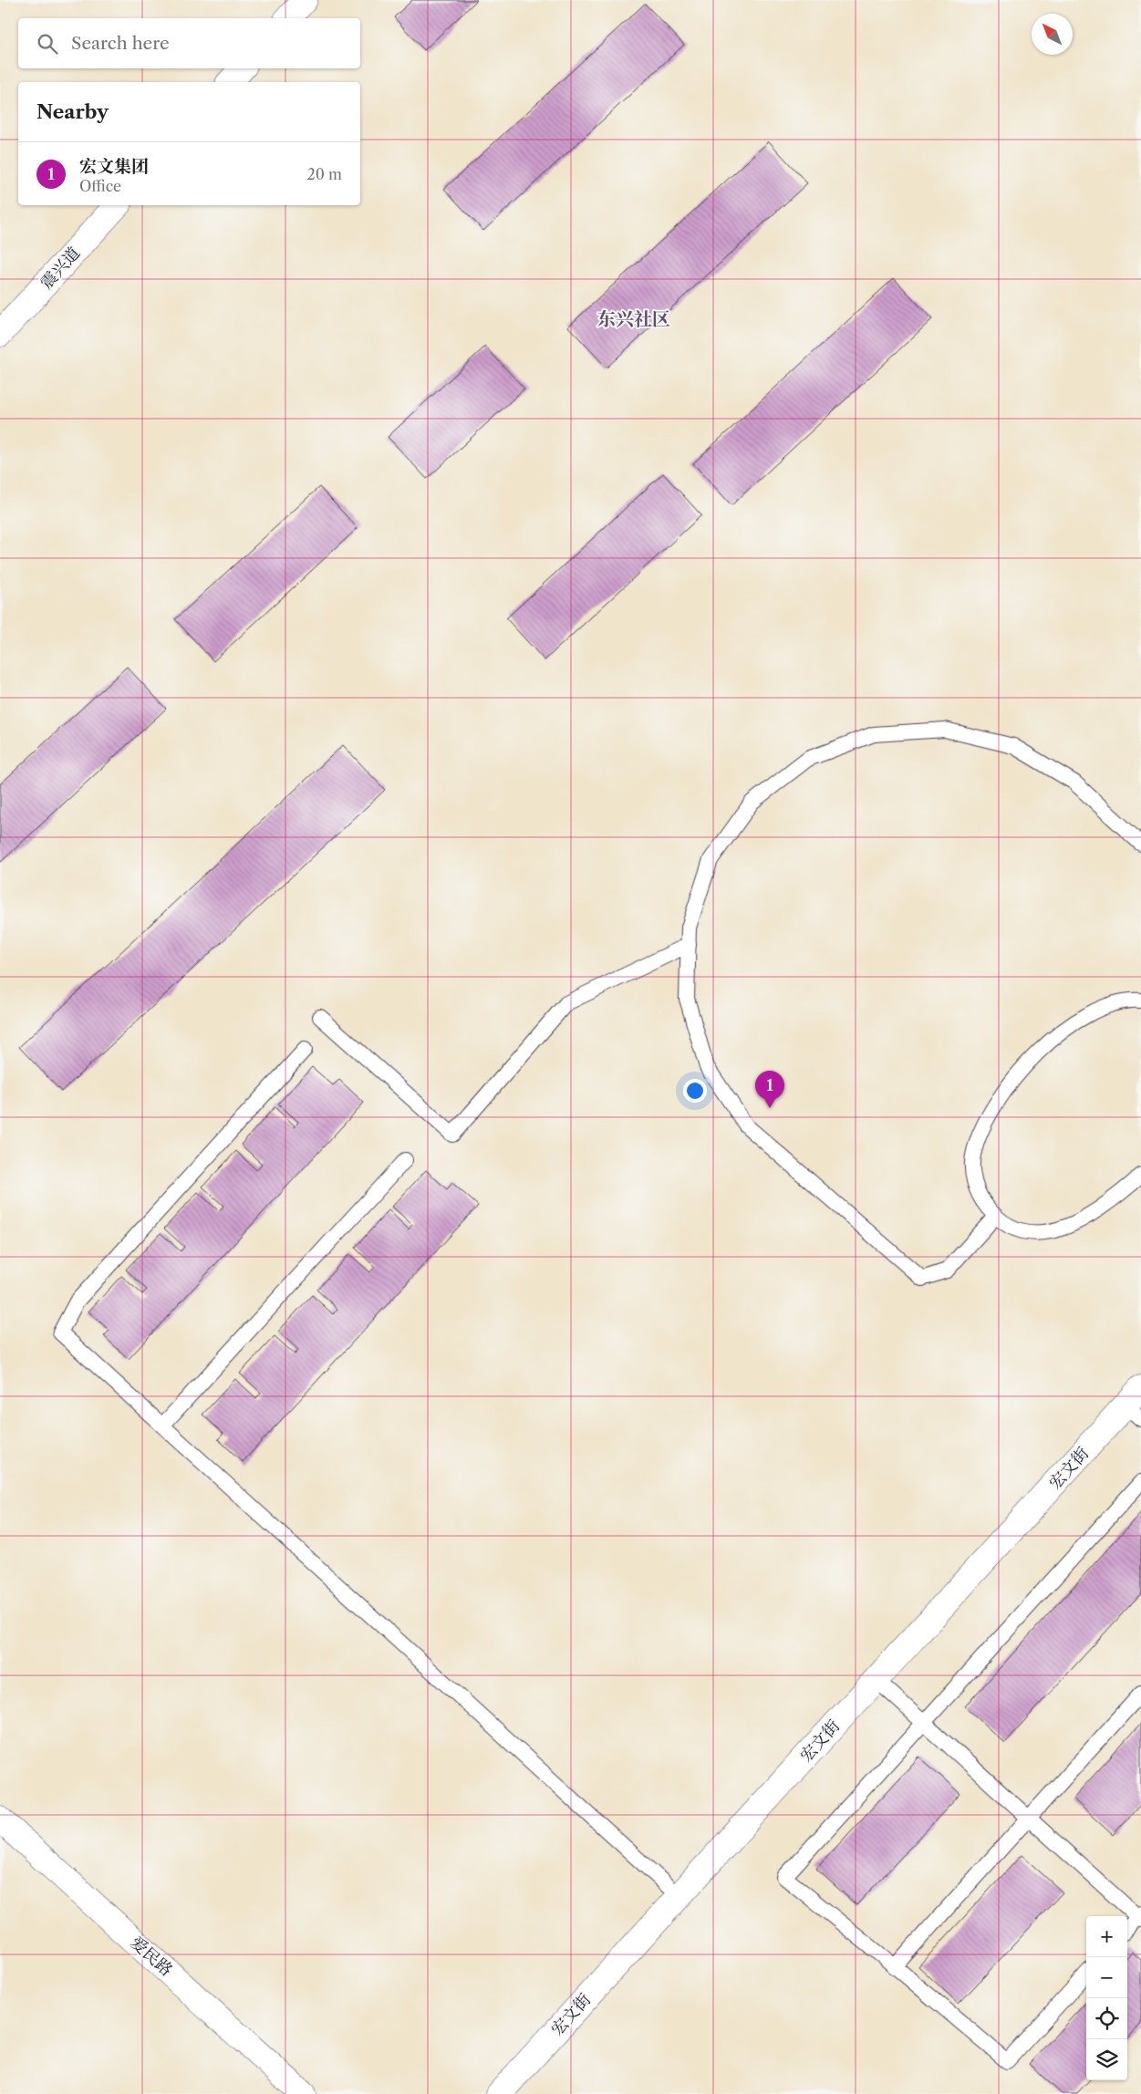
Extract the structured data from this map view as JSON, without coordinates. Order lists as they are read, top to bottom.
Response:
{
  "streets": {
    "street": ["震兴道", "宏文街", "爱民路"]
  },
  "districts": ["东兴社区"],
  "north": "top left",
  "page": {
    "search": "Search here",
    "heading": "Nearby",
    "list": [
      {
        "mark": "1",
        "name": "宏文集团",
        "note": "Office",
        "value": "20 m"
      }
    ],
    "pins": "1",
    "map_buttons": ["+", "−"]
  }
}
